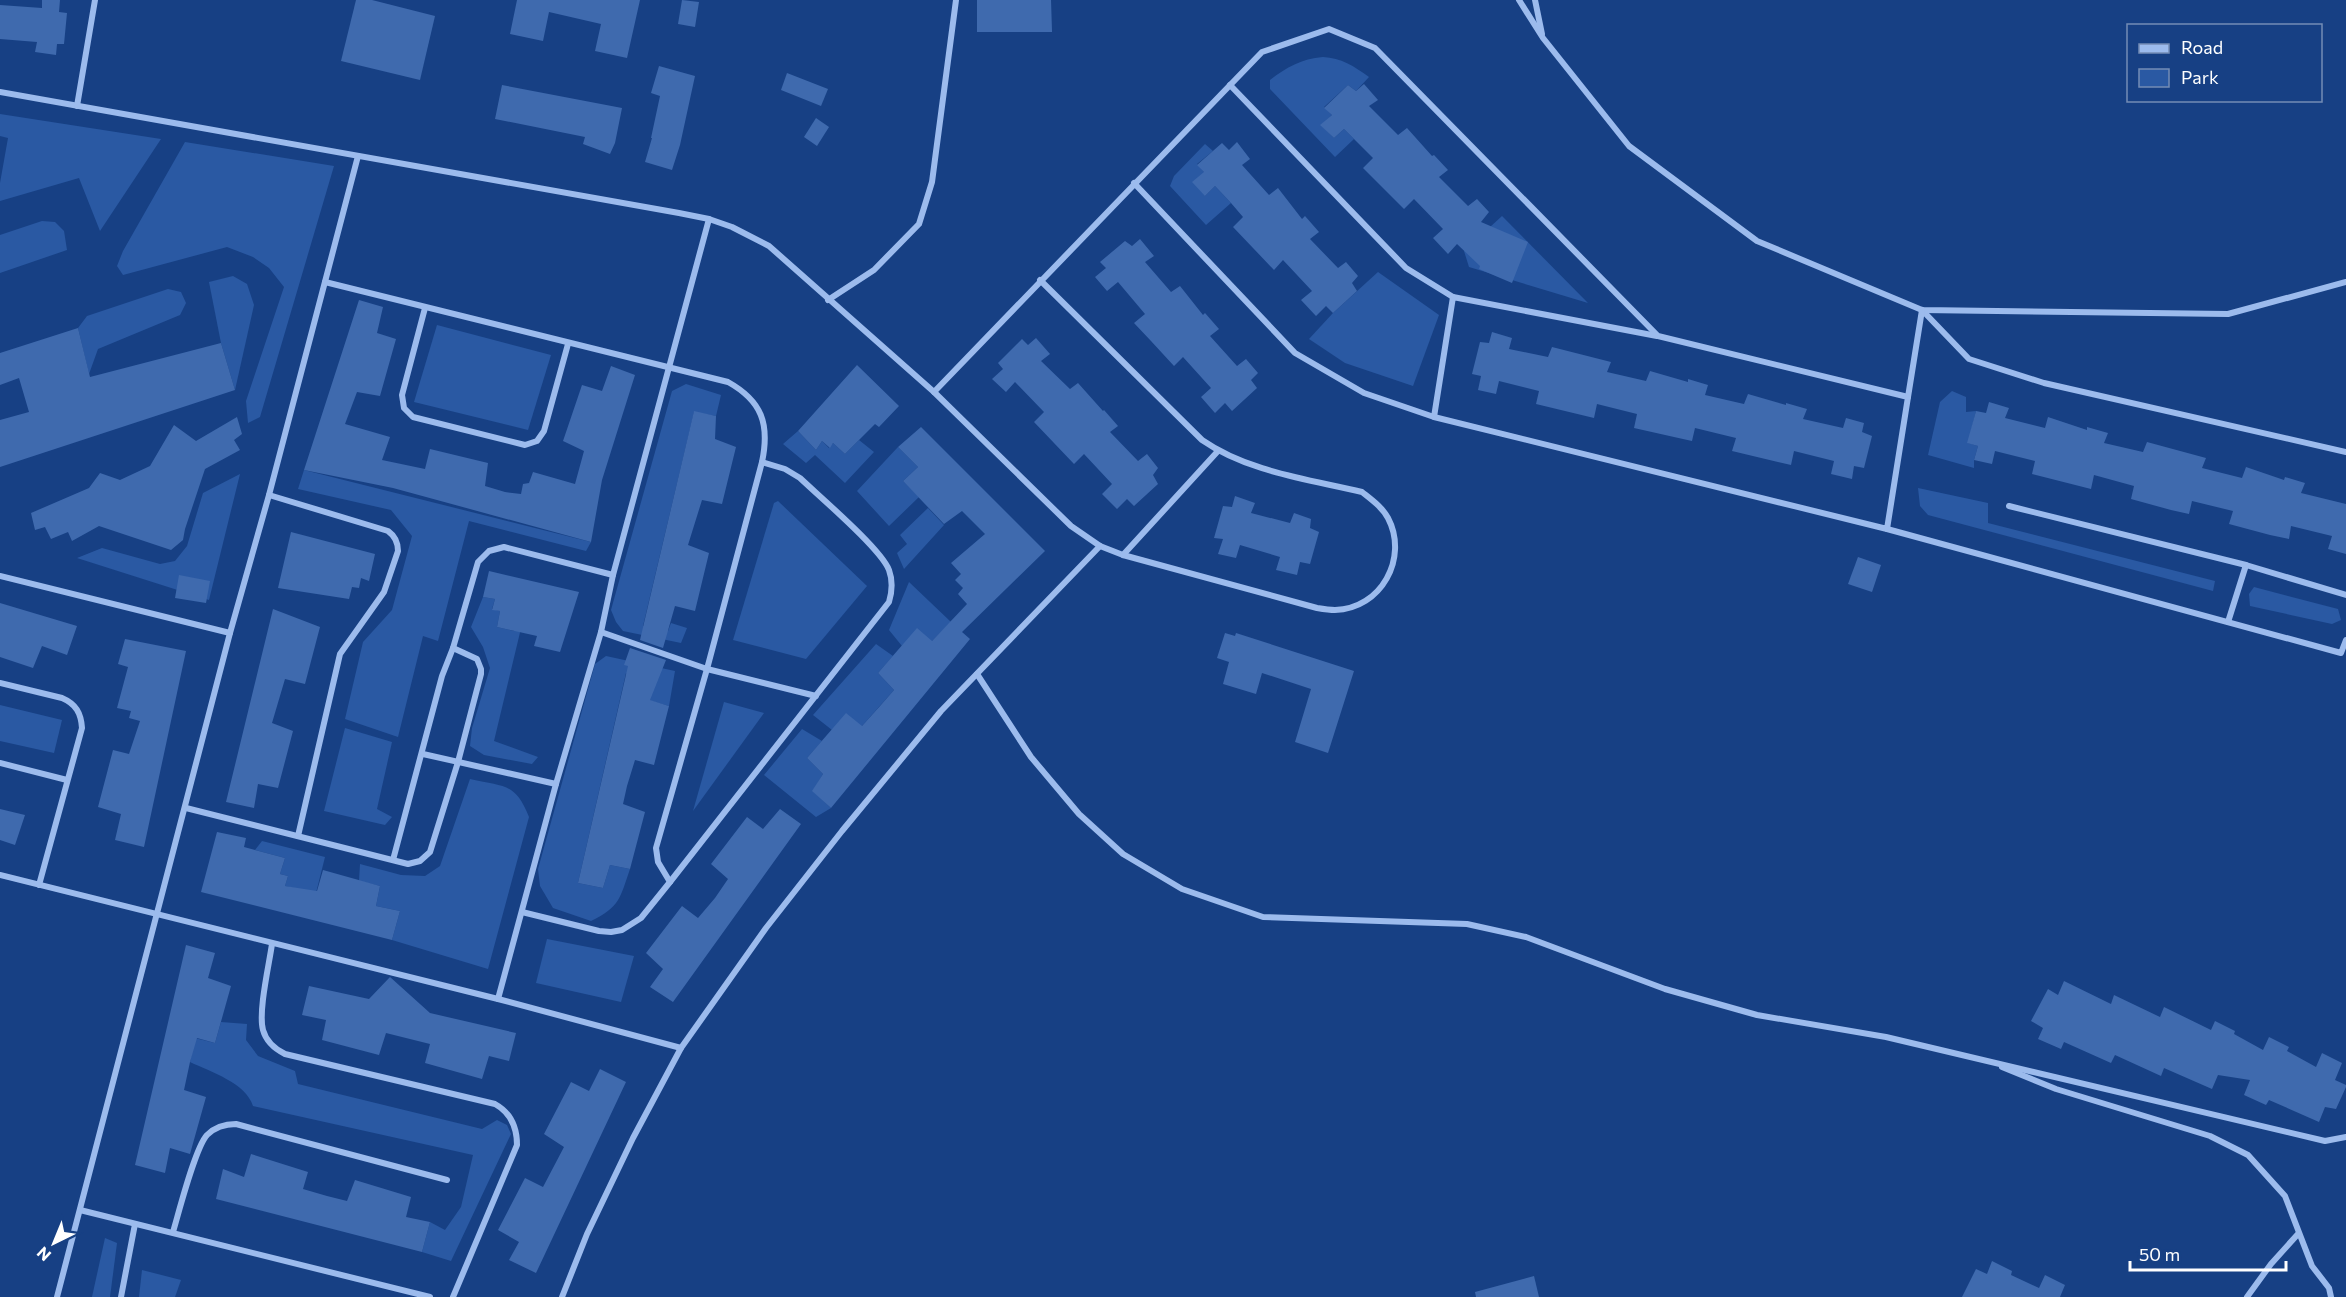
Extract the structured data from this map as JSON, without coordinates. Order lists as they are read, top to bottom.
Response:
{
  "legend": ["Road", "Park"],
  "scale_bar": "50 m",
  "north": "bottom left"
}
